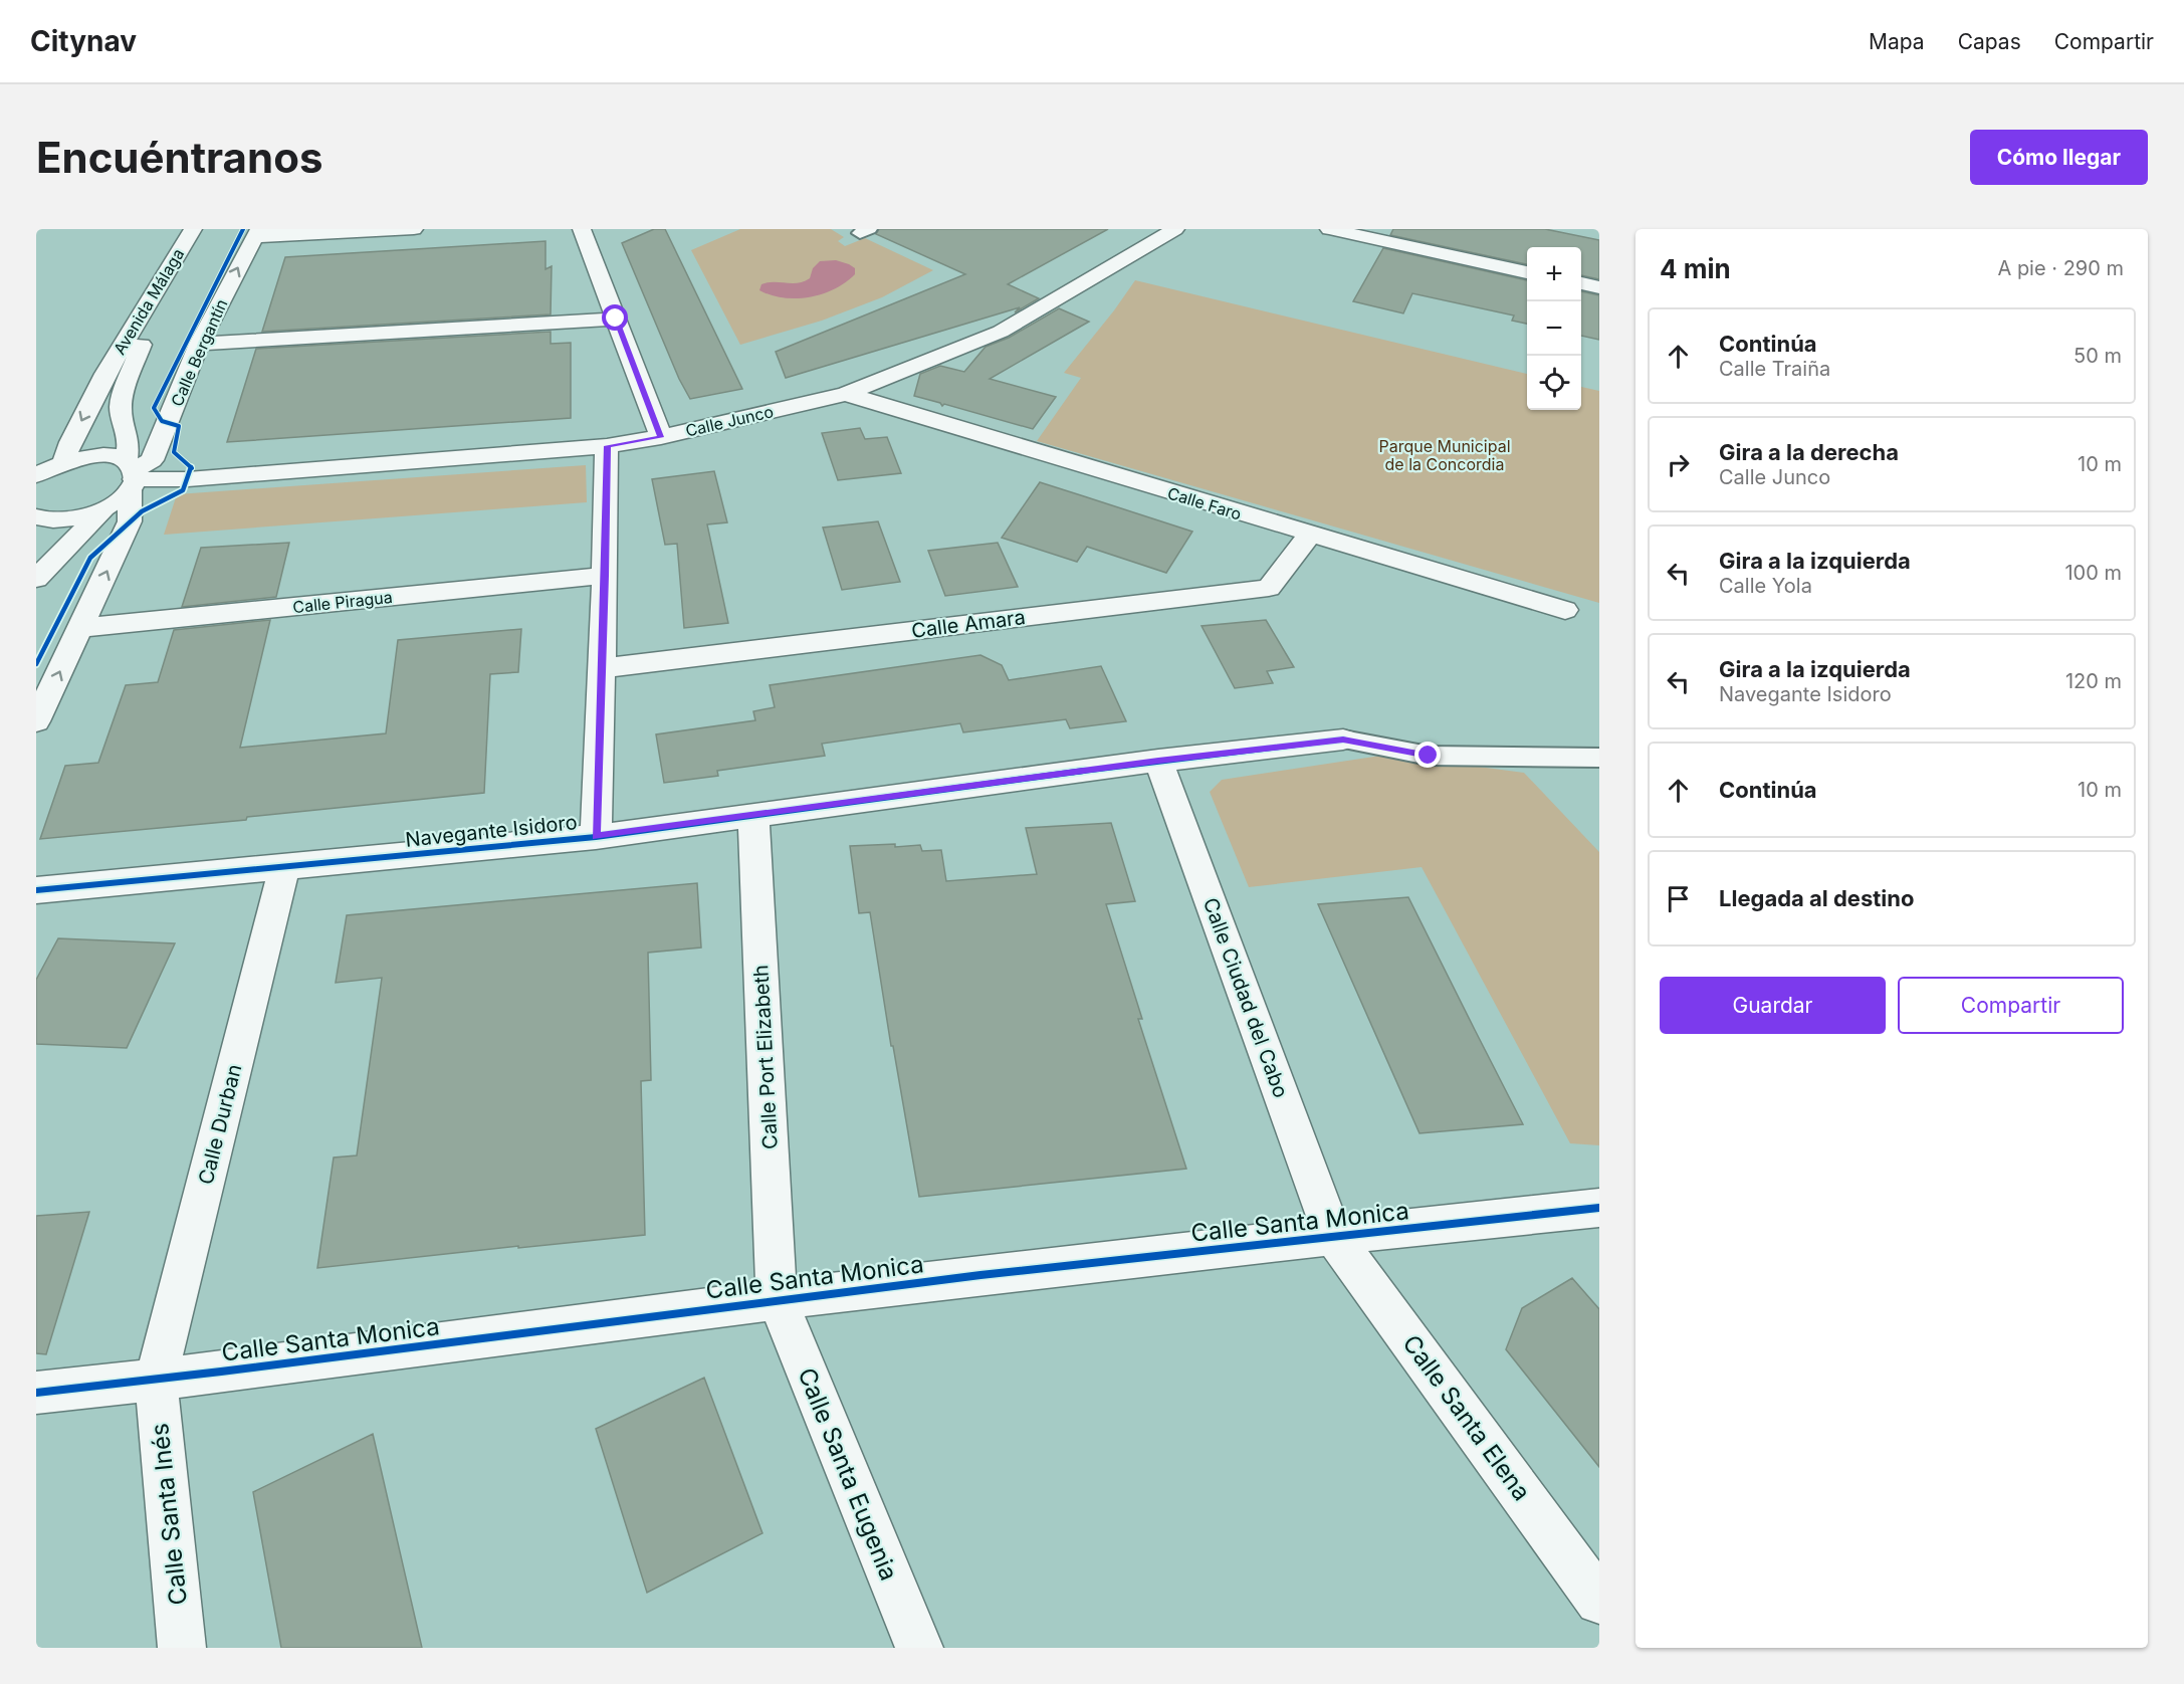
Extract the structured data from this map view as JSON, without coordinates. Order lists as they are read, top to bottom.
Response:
{
  "streets": {
    "street": [
      "Avenida Málaga",
      "Calle Bergantín",
      "Calle Junco",
      "Calle Faro",
      "Calle Piragua",
      "Calle Amara",
      "Navegante Isidoro",
      "Calle Ciudad del Cabo",
      "Calle Port Elizabeth",
      "Calle Durban",
      "Calle Santa Monica",
      "Calle Santa Elena",
      "Calle Santa Eugenia",
      "Calle Santa Inés"
    ]
  },
  "crossings": [
    ["Avenida Málaga", "Calle Bergantín"],
    ["Avenida Málaga", "Calle Junco"],
    ["Calle Bergantín", "Calle Junco"],
    ["Calle Junco", "Calle Faro"],
    ["Calle Faro", "Calle Amara"],
    ["Navegante Isidoro", "Calle Ciudad del Cabo"],
    ["Navegante Isidoro", "Calle Port Elizabeth"],
    ["Navegante Isidoro", "Calle Durban"],
    ["Calle Ciudad del Cabo", "Calle Santa Monica"],
    ["Calle Ciudad del Cabo", "Calle Santa Elena"],
    ["Calle Port Elizabeth", "Calle Santa Monica"],
    ["Calle Port Elizabeth", "Calle Santa Eugenia"],
    ["Calle Durban", "Calle Santa Monica"],
    ["Calle Durban", "Calle Santa Inés"],
    ["Calle Santa Monica", "Calle Santa Elena"],
    ["Calle Santa Monica", "Calle Santa Eugenia"],
    ["Calle Santa Monica", "Calle Santa Inés"]
  ],
  "one_way": ["Calle Bergantín"],
  "parks": ["Parque Municipal de la Concordia"],
  "page": {
    "header": "Citynav",
    "nav": ["Mapa", "Capas", "Compartir"],
    "buttons": [
      "Cómo llegar",
      ["Guardar", "Compartir"]
    ],
    "title": "Encuéntranos",
    "heading": ["4 min", "A pie · 290 m"],
    "map_buttons": ["+", "−"],
    "list": [
      ["Continúa", "Calle Traiña", "50 m"],
      ["Gira a la derecha", "Calle Junco", "10 m"],
      ["Gira a la izquierda", "Calle Yola", "100 m"],
      ["Gira a la izquierda", "Navegante Isidoro", "120 m"],
      ["Continúa", "10 m"],
      "Llegada al destino"
    ]
  }
}
